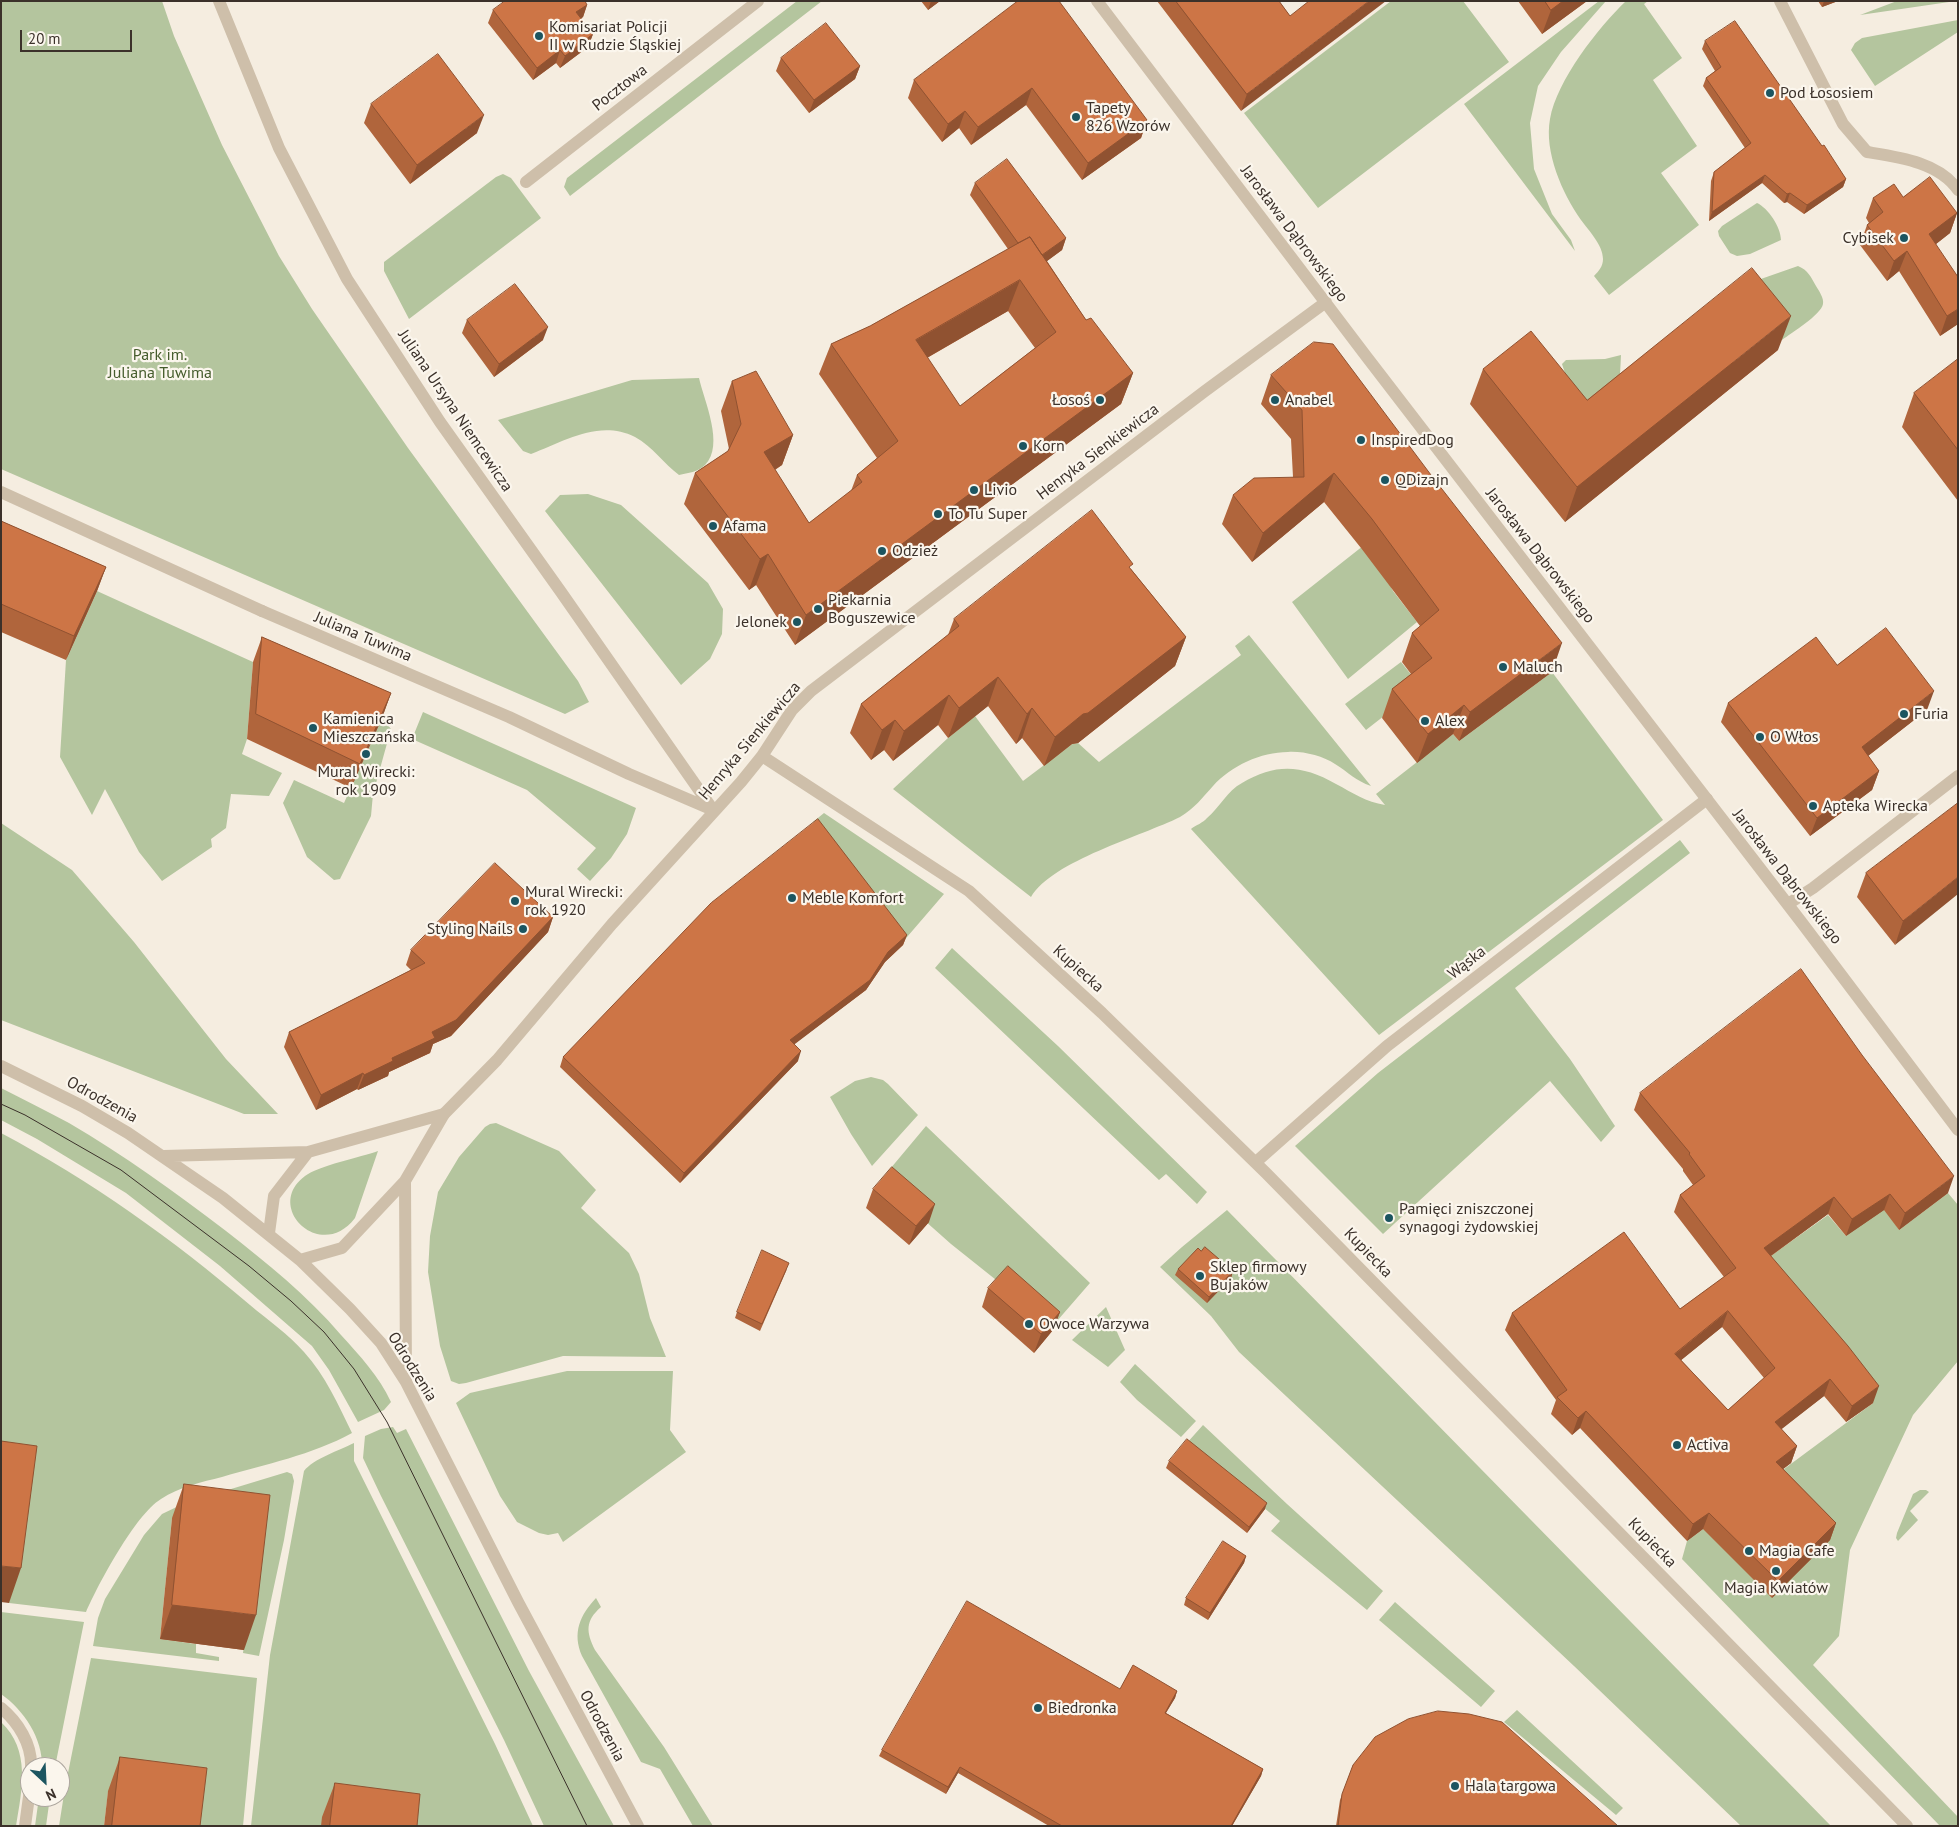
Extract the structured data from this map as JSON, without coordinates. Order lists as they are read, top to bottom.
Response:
{
  "streets": {
    "street": [
      "Pocztowa",
      "Jarosława Dąbrowskiego",
      "Juliana Ursyna Niemcewicza",
      "Henryka Sienkiewicza",
      "Juliana Tuwima",
      "Wąska",
      "Kupiecka",
      "Odrodzenia"
    ]
  },
  "crossings": [
    ["Jarosława Dąbrowskiego", "Henryka Sienkiewicza"],
    ["Jarosława Dąbrowskiego", "Wąska"],
    ["Juliana Ursyna Niemcewicza", "Henryka Sienkiewicza"],
    ["Juliana Ursyna Niemcewicza", "Juliana Tuwima"],
    ["Henryka Sienkiewicza", "Juliana Tuwima"],
    ["Henryka Sienkiewicza", "Kupiecka"],
    ["Henryka Sienkiewicza", "Odrodzenia"],
    ["Wąska", "Kupiecka"]
  ],
  "parks": ["Park im. Juliana Tuwima"],
  "places": [
    "Komisariat Policji II w Rudzie Śląskiej",
    "Pod Łososiem",
    "Tapety 826 Wzorów",
    "Cybisek",
    "Łosoś",
    "Anabel",
    "InspiredDog",
    "Korn",
    "QDizajn",
    "Livio",
    "To Tu Super",
    "Afama",
    "Odzież",
    "Piekarnia Boguszewice",
    "Jelonek",
    "Maluch",
    "Furia",
    "Alex",
    "Kamienica Mieszczańska",
    "O Włos",
    "Mural Wirecki: rok 1909",
    "Apteka Wirecka",
    "Meble Komfort",
    "Mural Wirecki: rok 1920",
    "Styling Nails",
    "Pamięci zniszczonej synagogi żydowskiej",
    "Sklep firmowy Bujaków",
    "Owoce Warzywa",
    "Activa",
    "Magia Cafe",
    "Magia Kwiatów",
    "Biedronka",
    "Hala targowa"
  ],
  "scale_bar": "20 m",
  "north": "bottom right"
}
